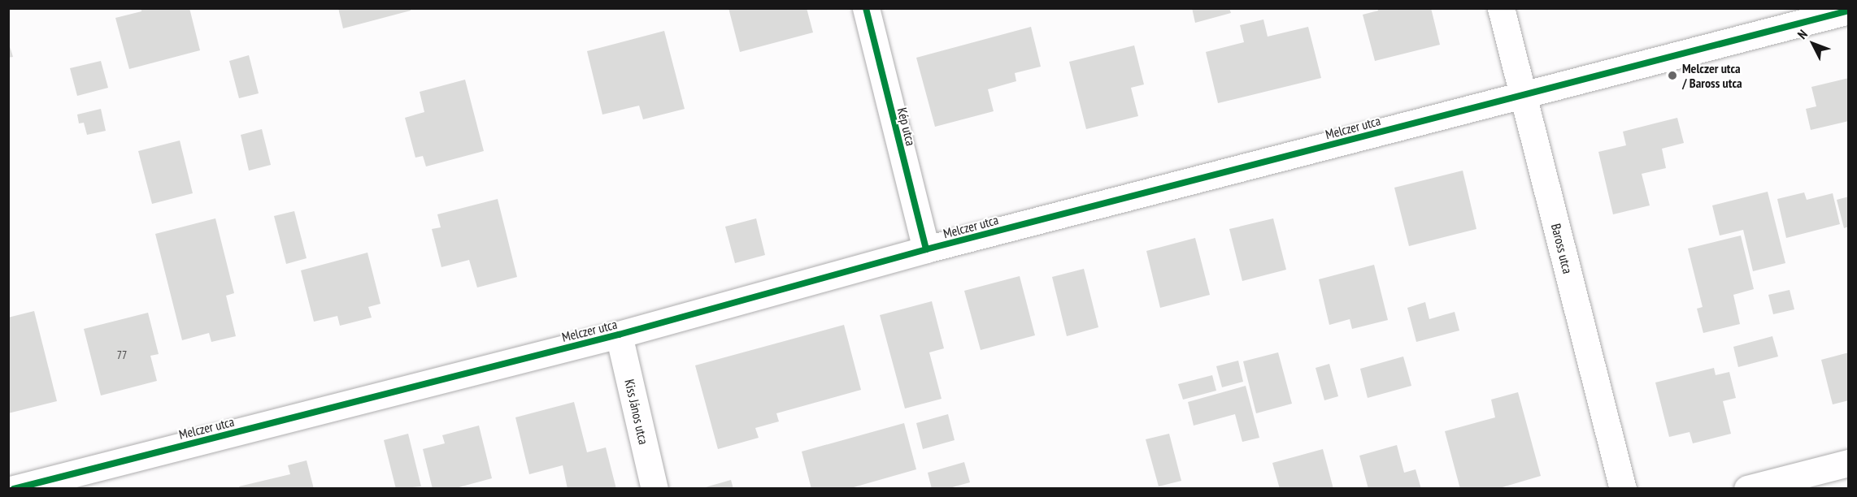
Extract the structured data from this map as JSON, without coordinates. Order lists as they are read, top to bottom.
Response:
{
  "streets": {
    "street": [
      "Kép utca",
      "Melczer utca",
      "Baross utca",
      "Kiss János utca"
    ]
  },
  "crossings": [
    ["Kép utca", "Melczer utca"],
    ["Melczer utca", "Baross utca"],
    ["Melczer utca", "Kiss János utca"]
  ],
  "places": ["Melczer utca / Baross utca"],
  "house_numbers": ["77"],
  "north": "top left"
}
